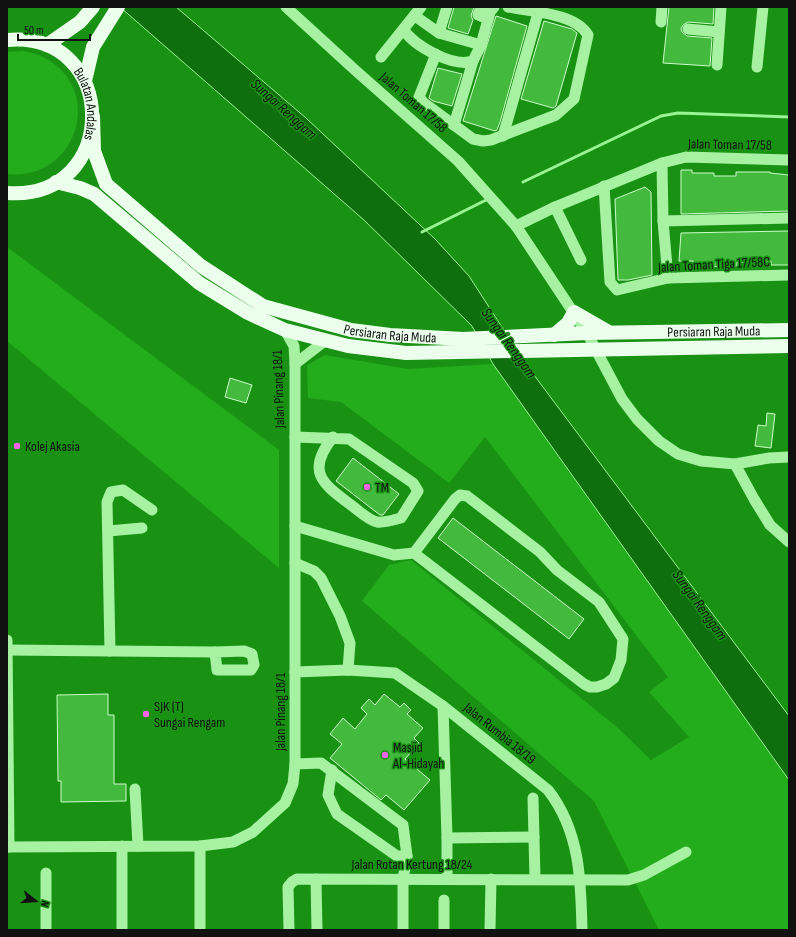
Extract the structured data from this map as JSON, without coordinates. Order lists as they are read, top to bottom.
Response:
{
  "streets": {
    "main road": ["Bulatan Andalas", "Persiaran Raja Muda"],
    "street": [
      "Jalan Toman 17/58",
      "Jalan Toman Tiga 17/58C",
      "Jalan Pinang 18/1",
      "Jalan Rumbia 18/19",
      "Jalan Rotan Kertung 18/24"
    ]
  },
  "crossings": [
    ["Jalan Toman 17/58", "Jalan Toman Tiga 17/58C"],
    ["Jalan Toman 17/58", "Persiaran Raja Muda"],
    ["Bulatan Andalas", "Persiaran Raja Muda"],
    ["Persiaran Raja Muda", "Jalan Pinang 18/1"],
    ["Jalan Pinang 18/1", "Jalan Rumbia 18/19"],
    ["Jalan Rumbia 18/19", "Jalan Rotan Kertung 18/24"]
  ],
  "water": ["Sungai Renggam"],
  "places": [
    "Kolej Akasia",
    "TM",
    "SJK (T) Sungai Rengam",
    "Masjid Al-Hidayah"
  ],
  "scale_bar": "50 m",
  "north": "right"
}
